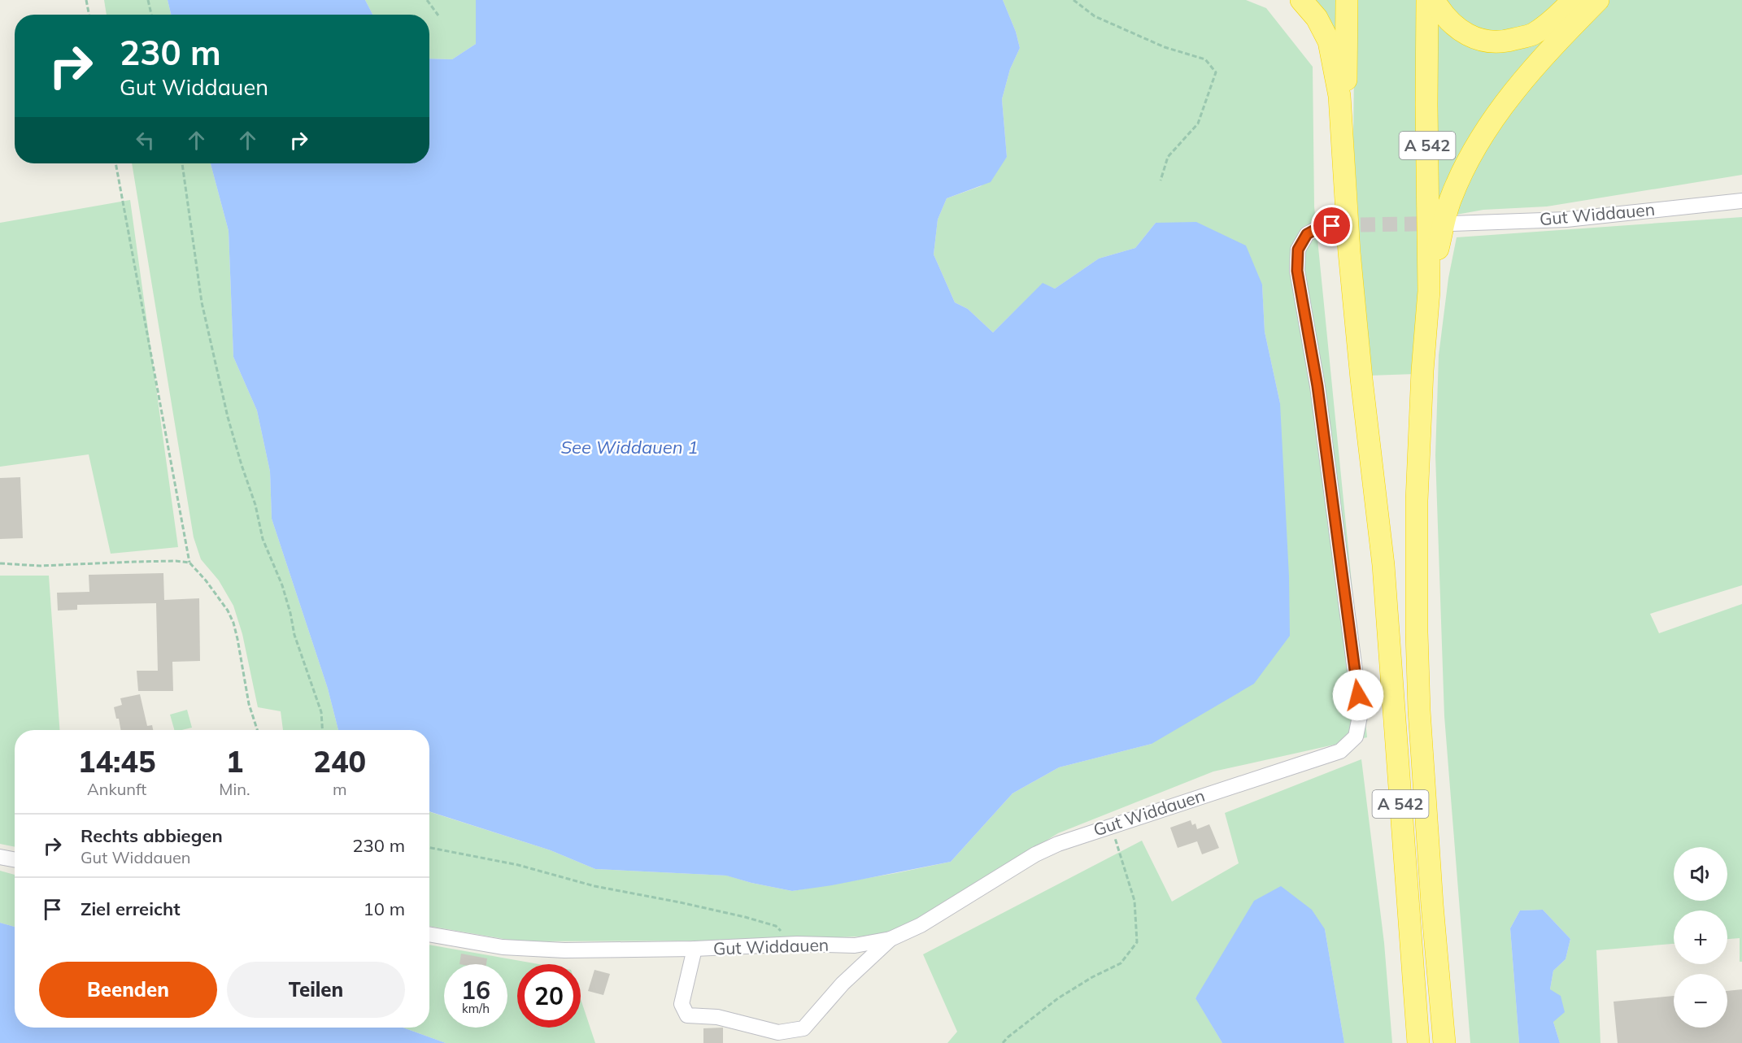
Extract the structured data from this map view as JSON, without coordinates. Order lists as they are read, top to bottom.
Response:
{
  "streets": {
    "highway": ["A 542"],
    "lane": ["Gut Widdauen"]
  },
  "water": ["See Widdauen 1"],
  "page": {
    "turn": ["230 m", "Gut Widdauen"],
    "eta": [
      "14:45",
      "Ankunft",
      "1",
      "Min.",
      "240",
      "m"
    ],
    "list": [
      {
        "name": "Rechts abbiegen",
        "note": "Gut Widdauen",
        "value": "230 m"
      },
      {
        "name": "Ziel erreicht",
        "value": "10 m"
      }
    ],
    "map_buttons": ["+", "−"],
    "buttons": ["Beenden", "Teilen"],
    "speed": "16 km/h",
    "limit": "20"
  }
}
